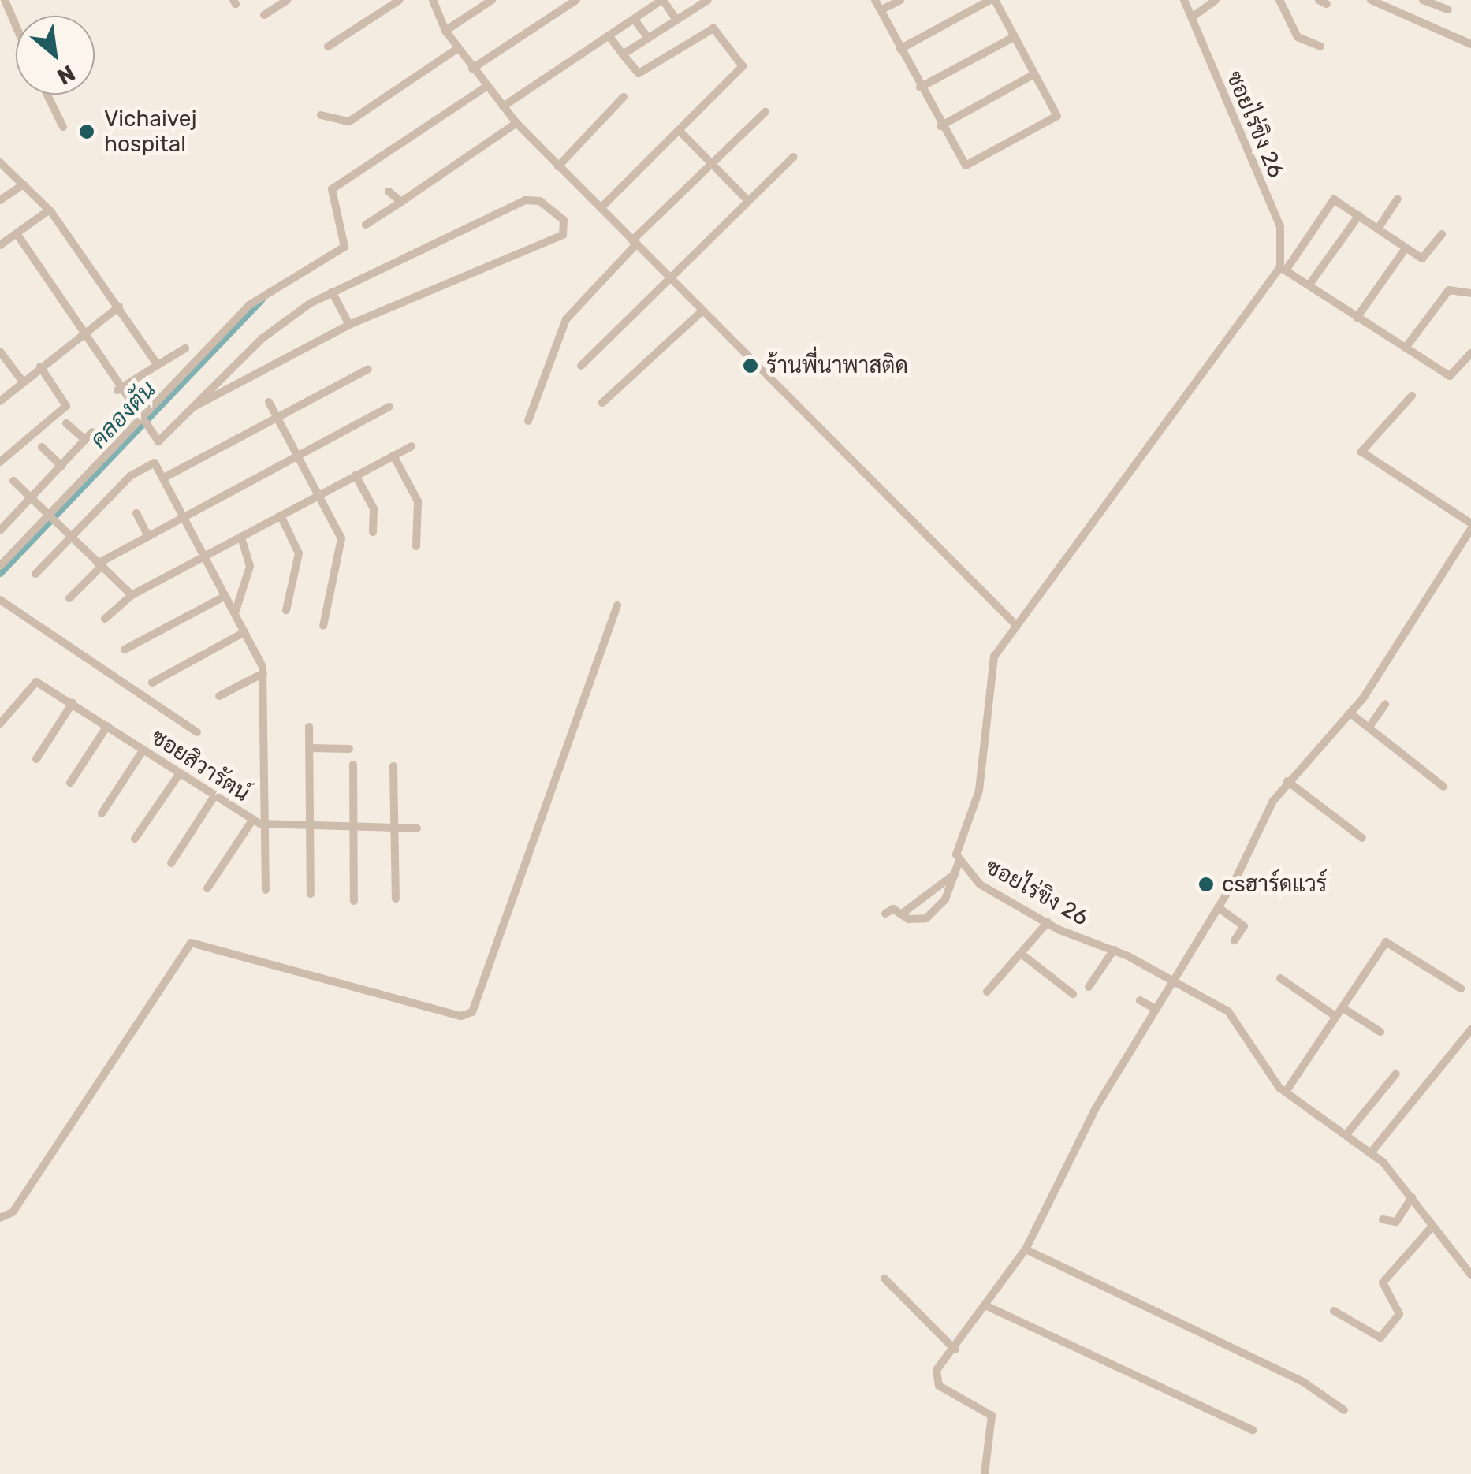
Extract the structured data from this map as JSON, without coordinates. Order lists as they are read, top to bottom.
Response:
{
  "streets": {
    "street": ["ซอยไร่ขิง 26", "ซอยสิวารัตน์"]
  },
  "water": ["คลองตัน"],
  "places": ["Vichaivej hospital", "ร้านพี่นาพาสติด", "csฮาร์ดแวร์"],
  "north": "bottom right"
}
